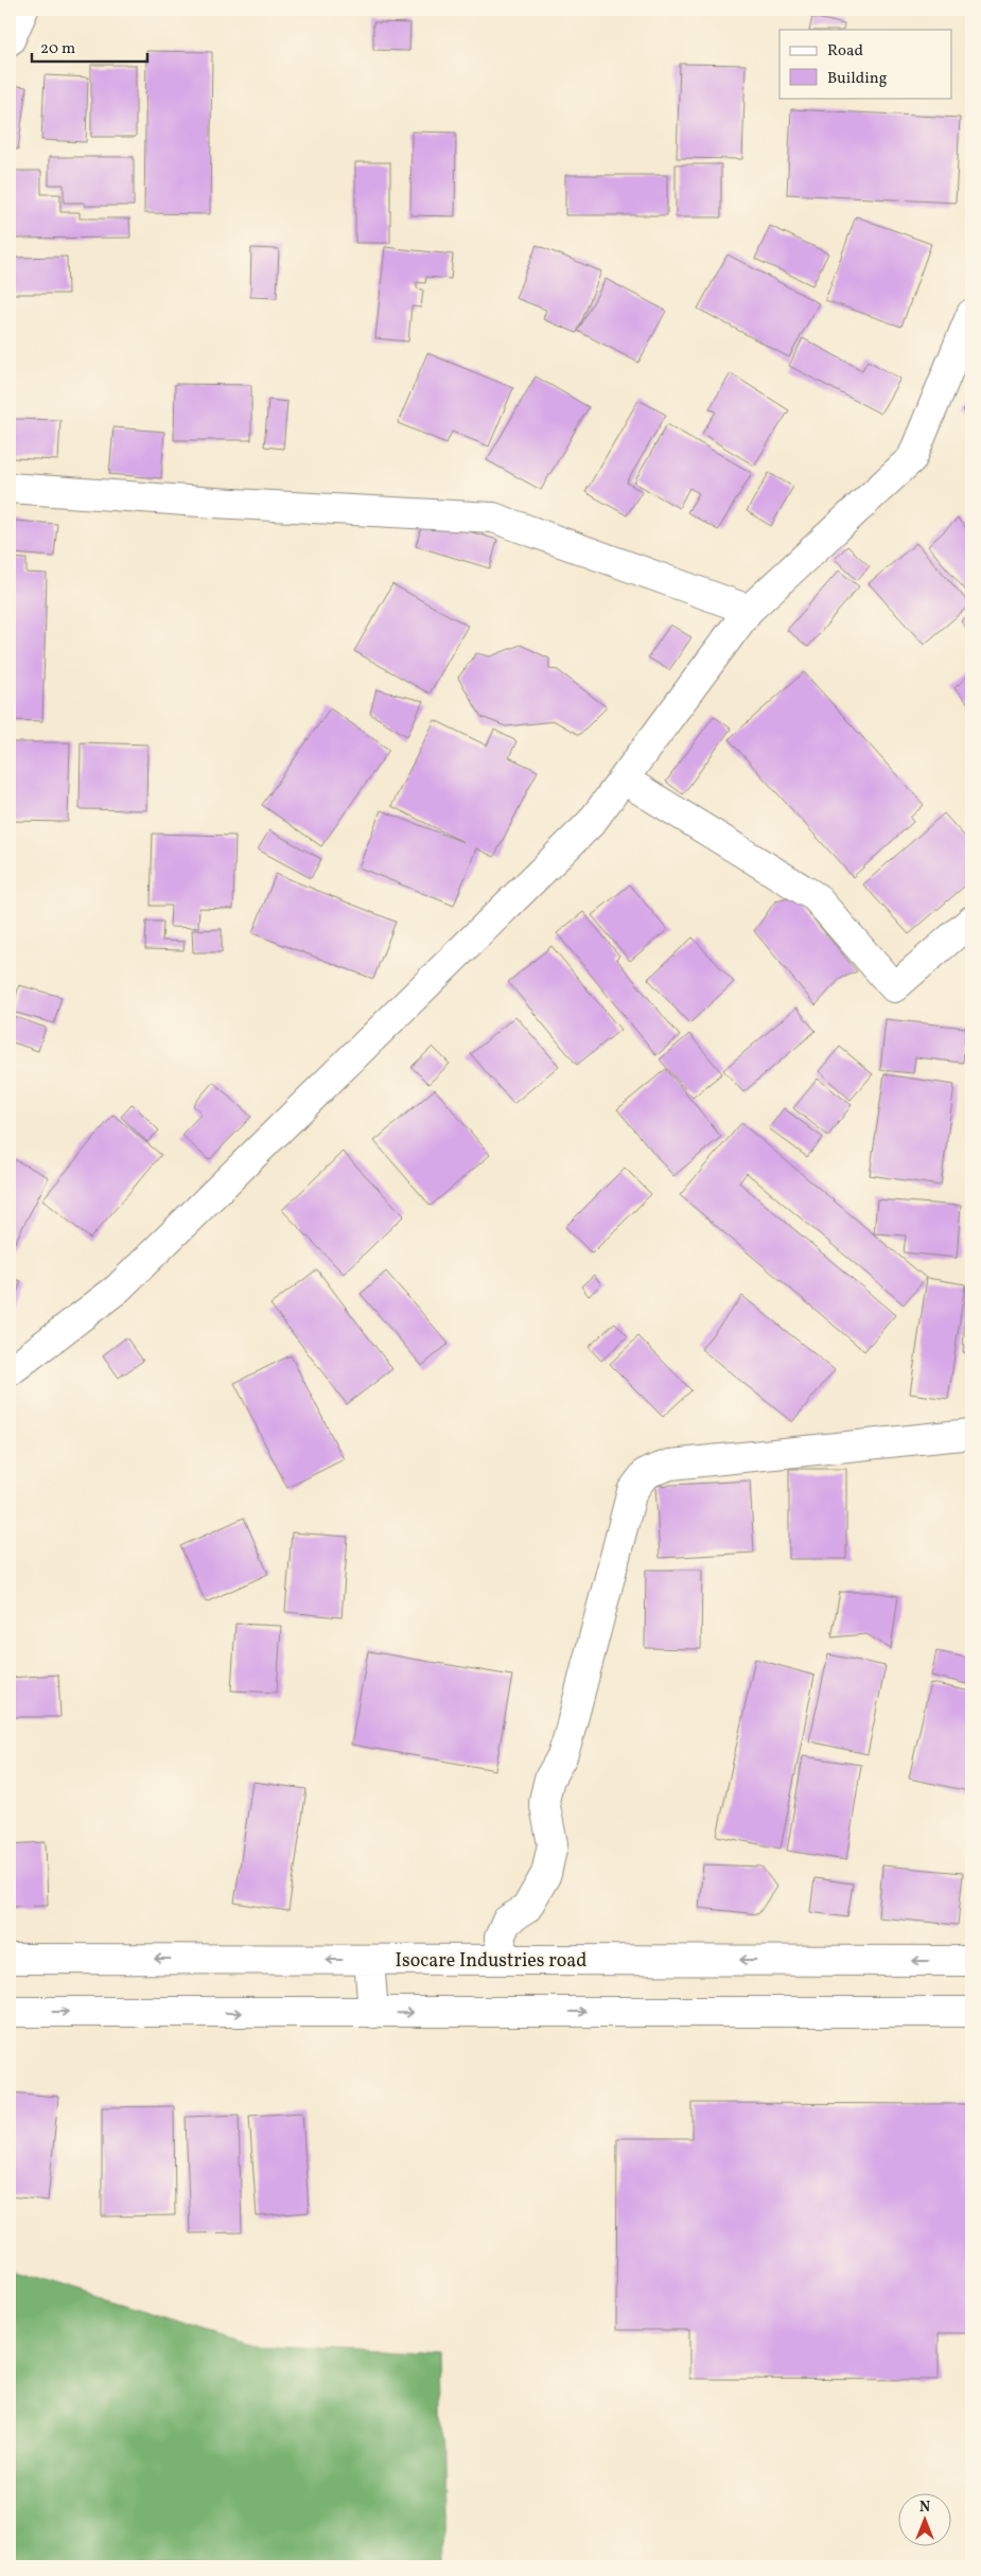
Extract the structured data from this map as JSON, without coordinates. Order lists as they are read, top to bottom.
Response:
{
  "streets": {
    "street": ["Isocare Industries road"]
  },
  "legend": ["Road", "Building"],
  "scale_bar": "20 m",
  "north": "top"
}
